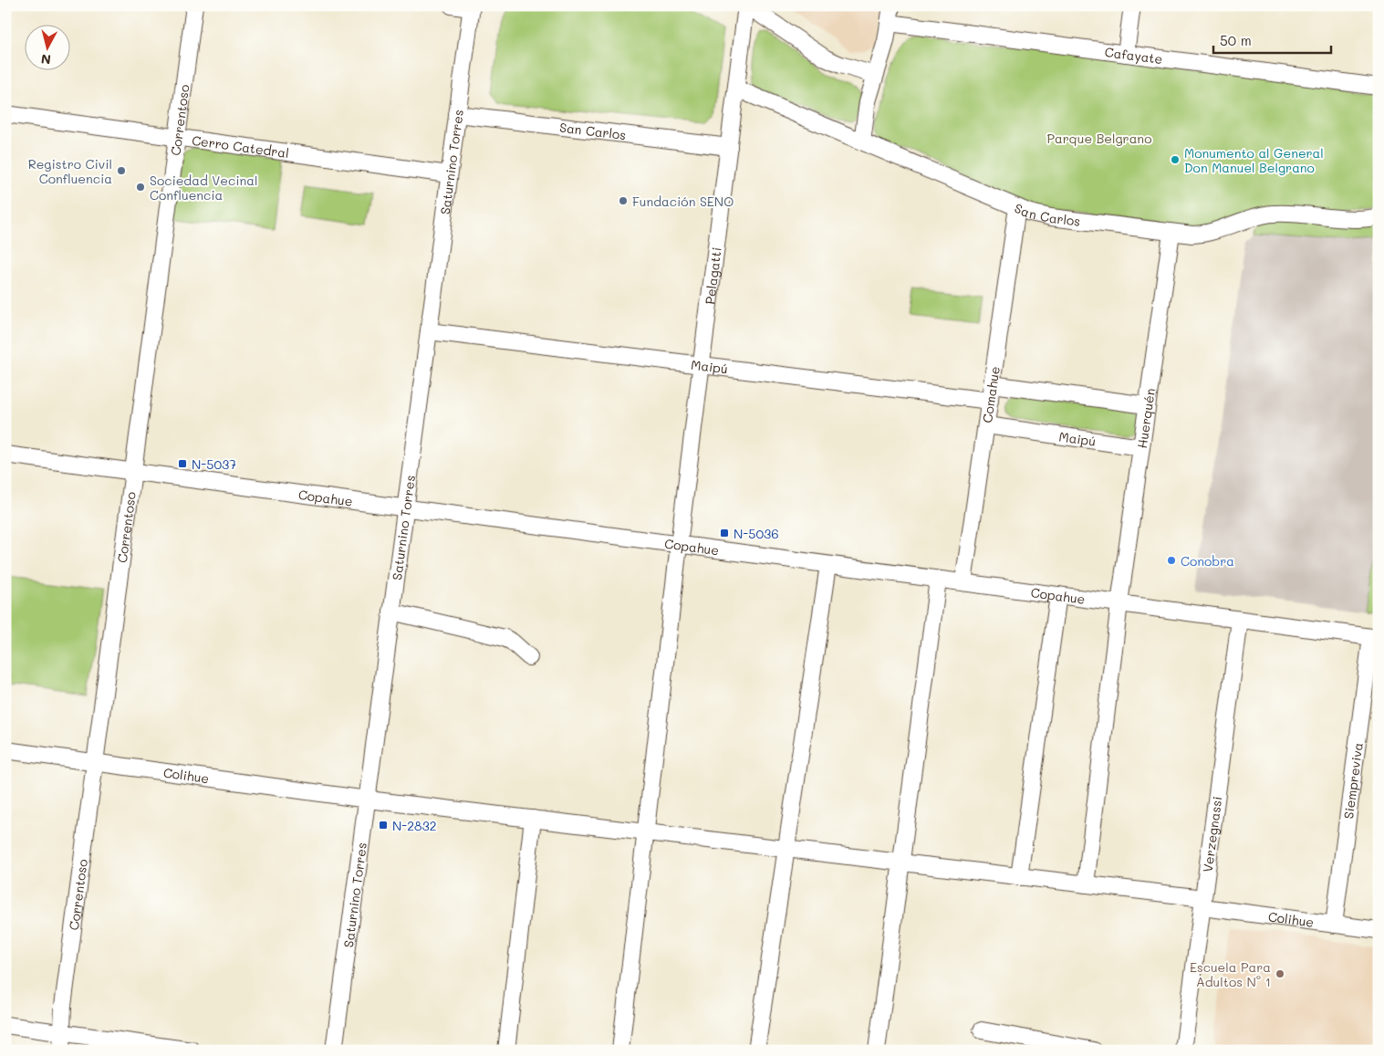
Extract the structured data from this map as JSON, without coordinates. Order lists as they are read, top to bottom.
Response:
{
  "streets": {
    "street": [
      "Cafayate",
      "Correntoso",
      "San Carlos",
      "Cerro Catedral",
      "Saturnino Torres",
      "Pelagatti",
      "Maipú",
      "Comahue",
      "Huerquén",
      "Copahue",
      "Colihue",
      "Siempreviva",
      "Verzegnassi"
    ]
  },
  "crossings": [
    ["Correntoso", "Cerro Catedral"],
    ["Correntoso", "Copahue"],
    ["Correntoso", "Colihue"],
    ["San Carlos", "Saturnino Torres"],
    ["San Carlos", "Pelagatti"],
    ["San Carlos", "Comahue"],
    ["San Carlos", "Huerquén"],
    ["Cerro Catedral", "Saturnino Torres"],
    ["Saturnino Torres", "Maipú"],
    ["Saturnino Torres", "Copahue"],
    ["Saturnino Torres", "Colihue"],
    ["Pelagatti", "Maipú"],
    ["Pelagatti", "Copahue"],
    ["Pelagatti", "Colihue"],
    ["Maipú", "Comahue"],
    ["Maipú", "Huerquén"],
    ["Comahue", "Copahue"],
    ["Huerquén", "Copahue"],
    ["Huerquén", "Colihue"],
    ["Copahue", "Siempreviva"],
    ["Copahue", "Verzegnassi"],
    ["Colihue", "Siempreviva"],
    ["Colihue", "Verzegnassi"]
  ],
  "parks": ["Parque Belgrano"],
  "places": {
    "other": [
      "Monumento al General Don Manuel Belgrano",
      "Registro Civil Confluencia",
      "Sociedad Vecinal Confluencia",
      "Fundación SENO",
      "Conobra",
      "Escuela Para Adultos N° 1"
    ],
    "transit": ["N-5037", "N-5036", "N-2832"]
  },
  "scale_bar": "50 m",
  "north": "bottom"
}
